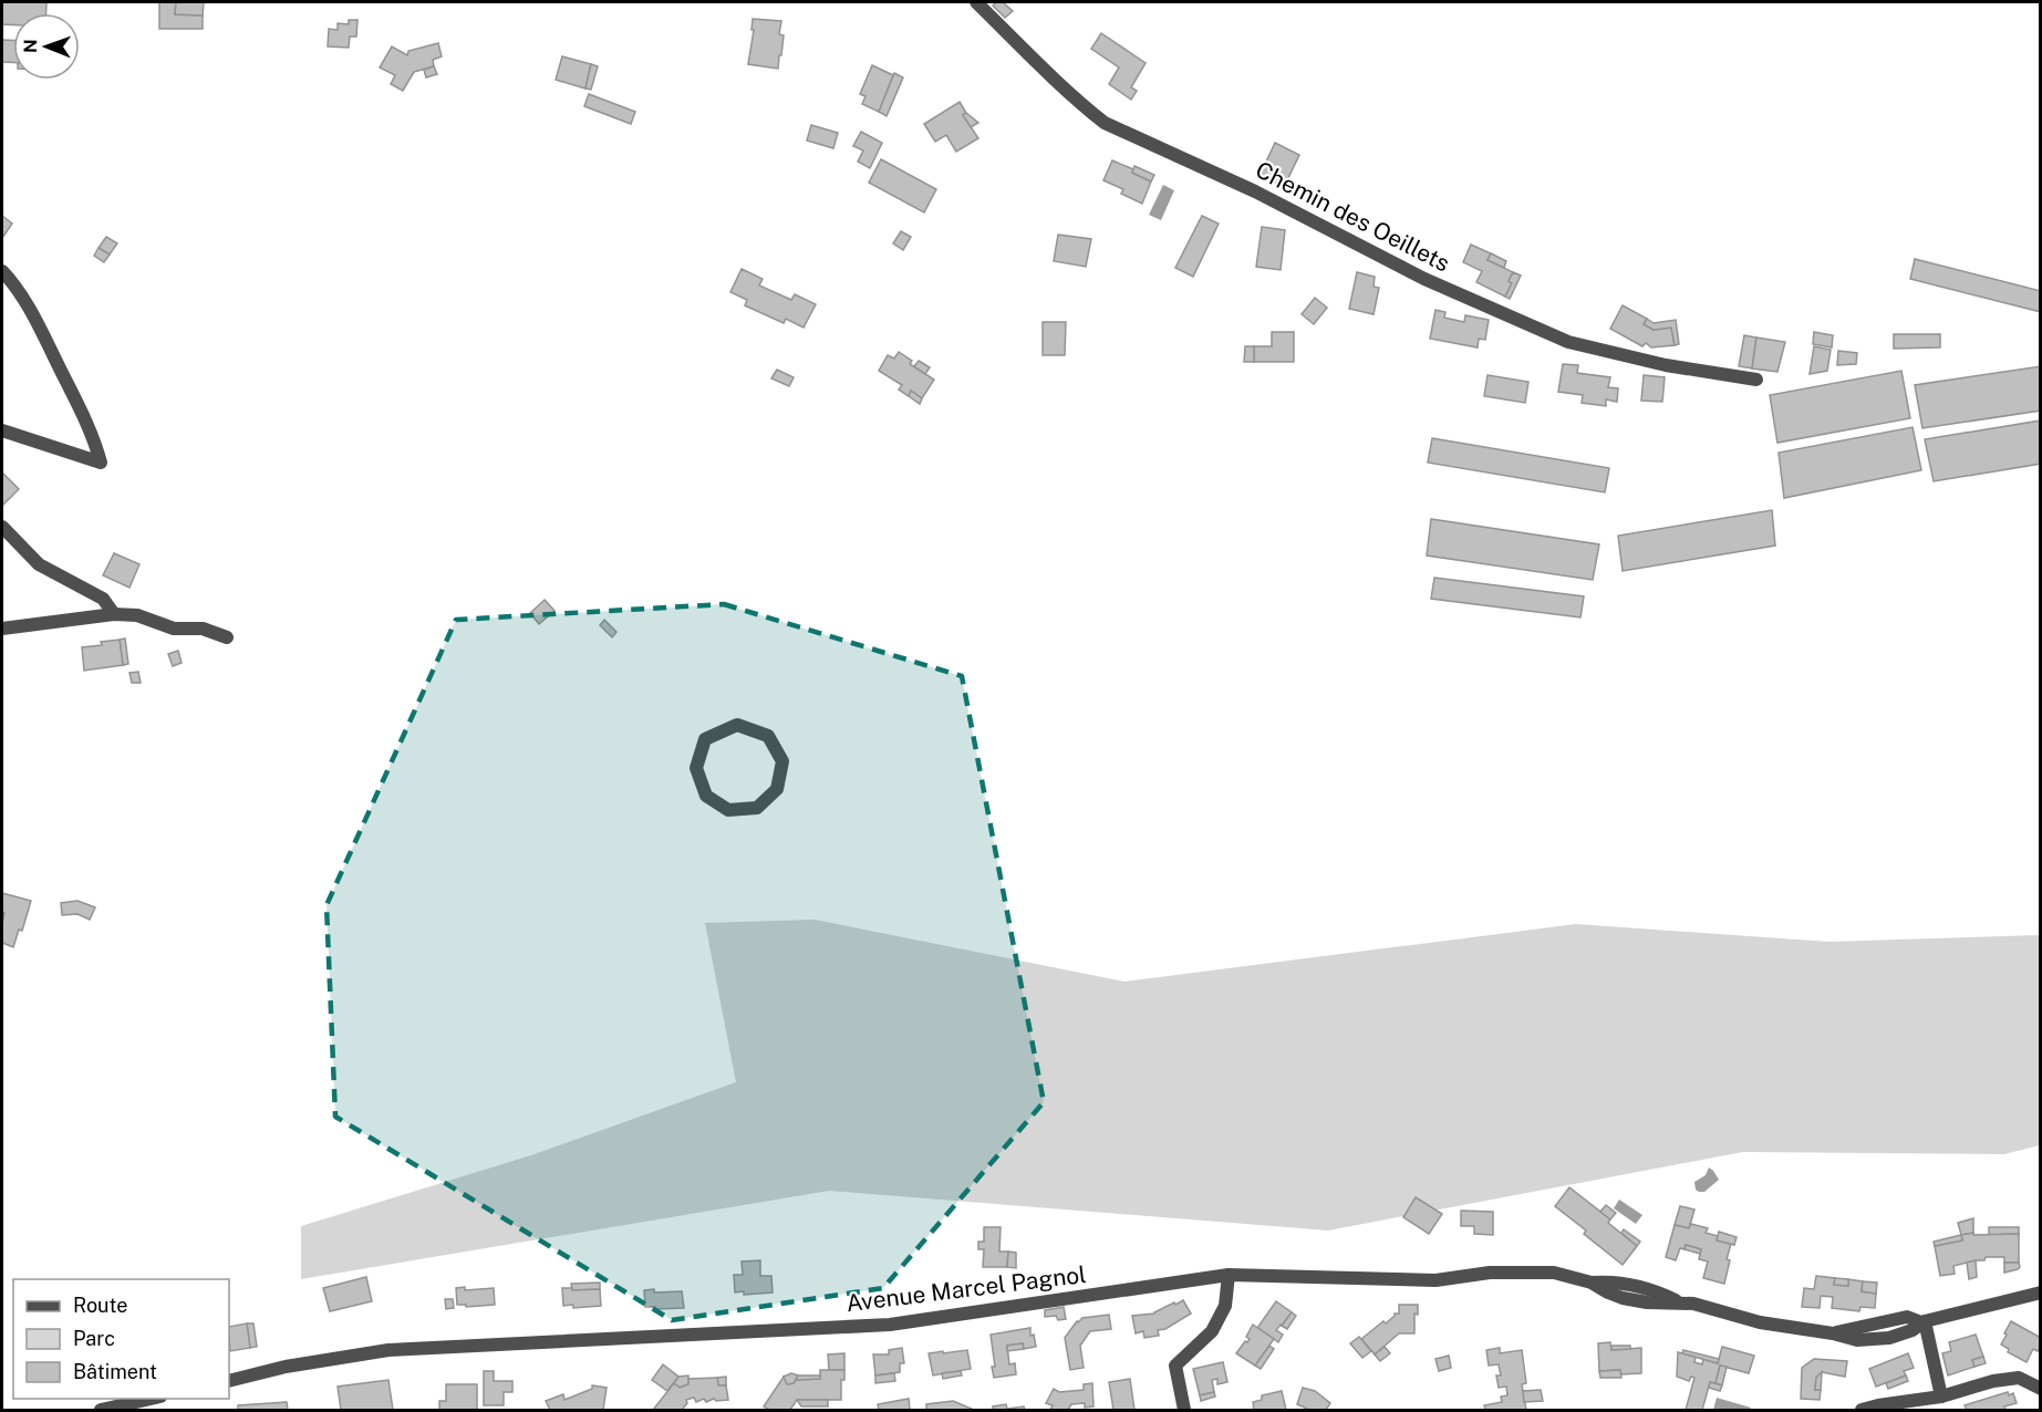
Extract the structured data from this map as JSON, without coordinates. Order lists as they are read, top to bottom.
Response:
{
  "streets": {
    "street": ["Chemin des Oeillets", "Avenue Marcel Pagnol"]
  },
  "legend": ["Route", "Parc", "Bâtiment"],
  "north": "left"
}
